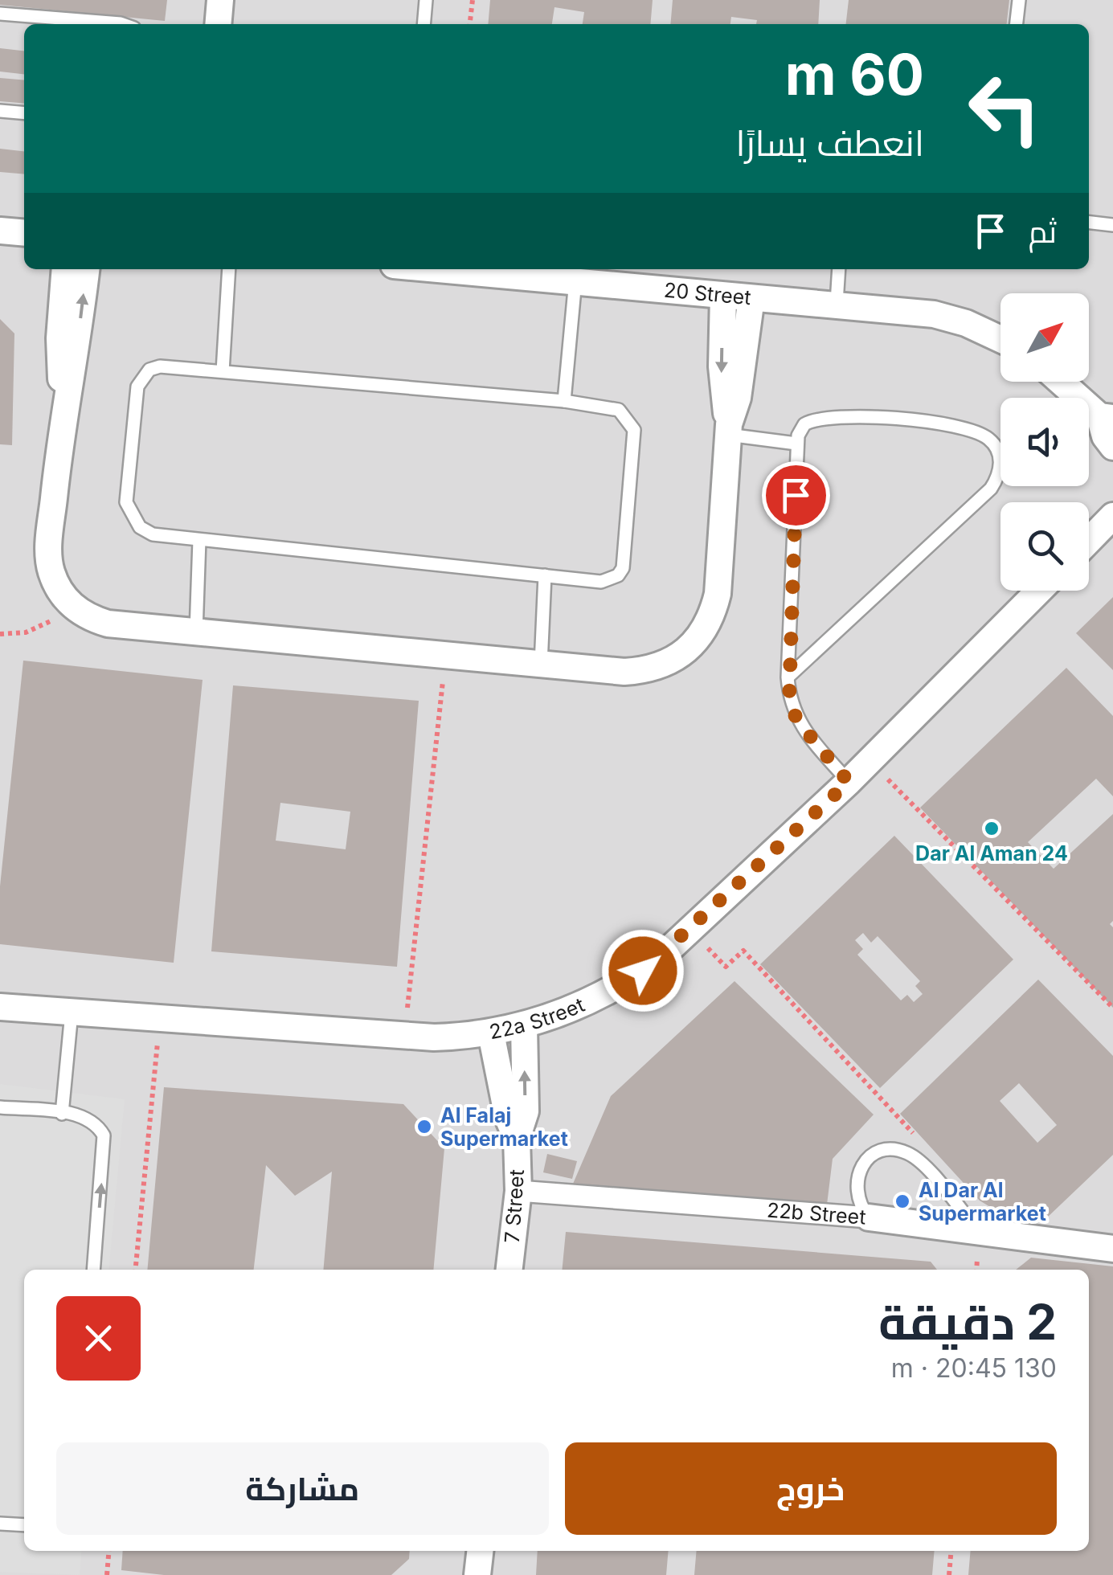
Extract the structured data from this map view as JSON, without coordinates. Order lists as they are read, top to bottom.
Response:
{
  "streets": {
    "street": [
      "20 Street",
      "22a Street",
      "7 Street",
      "22b Street"
    ]
  },
  "crossings": [
    ["22a Street", "7 Street"],
    ["7 Street", "22b Street"]
  ],
  "places": ["Dar Al Aman 24", "Al Falaj Supermarket", "Al Dar Al Supermarket"],
  "north": "top right",
  "page": {
    "turn": ["60 m", "انعطف يسارًا"],
    "then": "ثم",
    "heading": ["2 دقيقة", "130 m · 20:45"],
    "buttons": ["خروج", "مشاركة"]
  }
}
